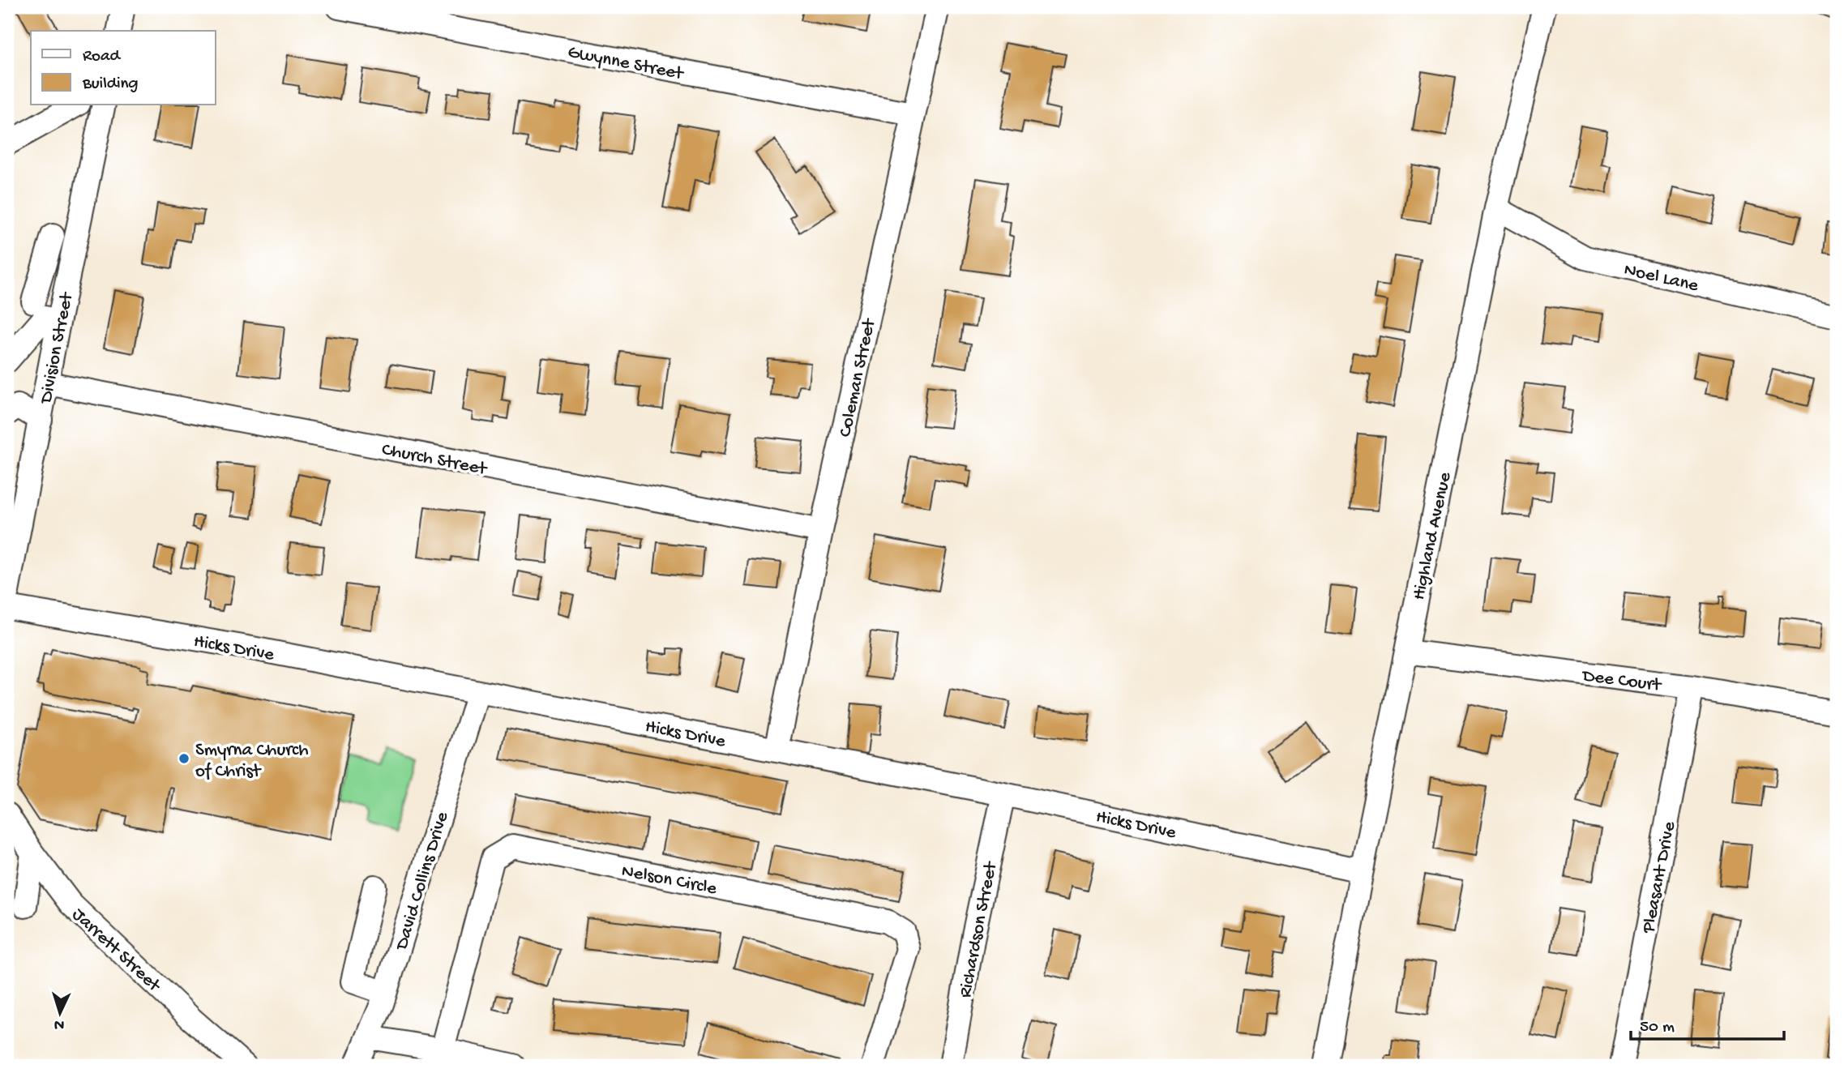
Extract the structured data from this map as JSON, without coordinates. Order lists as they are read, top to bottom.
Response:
{
  "streets": {
    "street": [
      "Gwynne Street",
      "Noel Lane",
      "Division Street",
      "Coleman Street",
      "Church Street",
      "Highland Avenue",
      "Hicks Drive",
      "Dee Court",
      "Pleasant Drive",
      "Nelson Circle",
      "David Collins Drive",
      "Richardson Street",
      "Jarrett Street"
    ]
  },
  "crossings": [
    ["Gwynne Street", "Coleman Street"],
    ["Noel Lane", "Highland Avenue"],
    ["Division Street", "Church Street"],
    ["Coleman Street", "Church Street"],
    ["Coleman Street", "Hicks Drive"],
    ["Highland Avenue", "Hicks Drive"],
    ["Highland Avenue", "Dee Court"],
    ["Hicks Drive", "David Collins Drive"],
    ["Hicks Drive", "Richardson Street"],
    ["Dee Court", "Pleasant Drive"]
  ],
  "places": ["Smyrna Church of Christ"],
  "legend": ["Road", "Building"],
  "scale_bar": "50 m",
  "north": "bottom"
}
